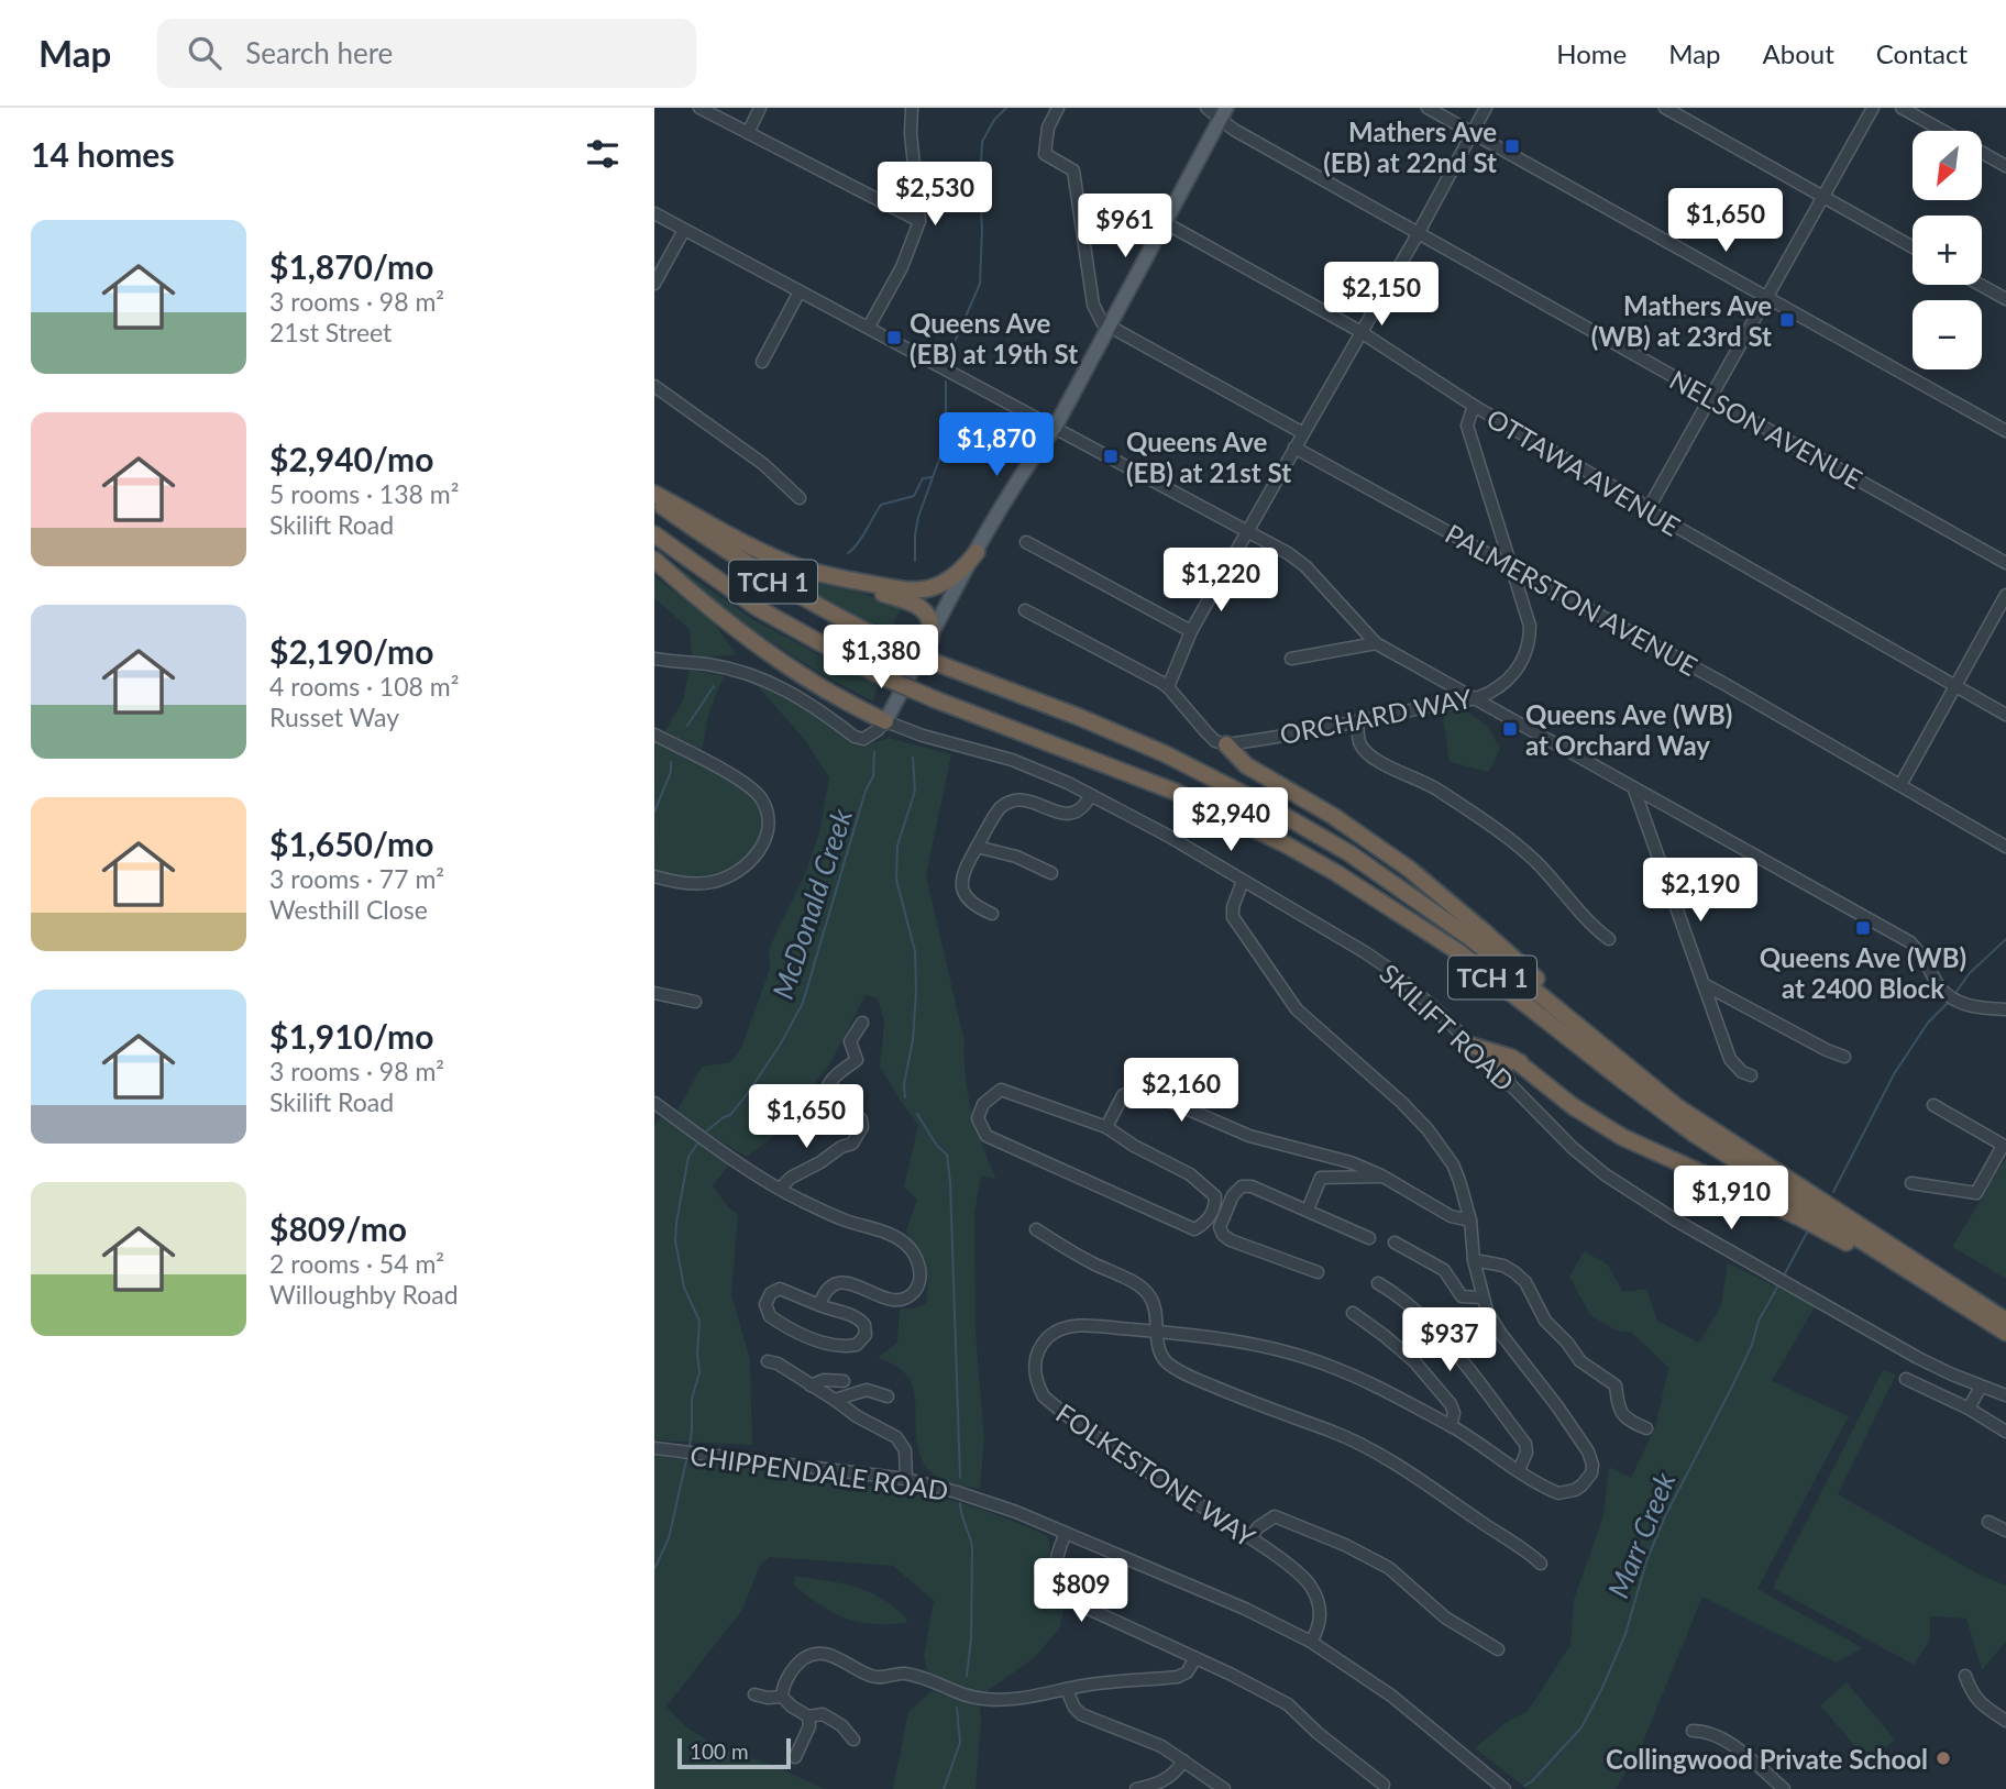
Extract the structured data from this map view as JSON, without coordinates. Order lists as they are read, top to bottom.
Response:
{
  "streets": {
    "highway": ["TCH 1"],
    "street": [
      "NELSON AVENUE",
      "OTTAWA AVENUE",
      "PALMERSTON AVENUE",
      "ORCHARD WAY",
      "SKILIFT ROAD",
      "CHIPPENDALE ROAD",
      "FOLKESTONE WAY"
    ]
  },
  "crossings": [
    ["OTTAWA AVENUE", "ORCHARD WAY"],
    ["PALMERSTON AVENUE", "ORCHARD WAY"],
    ["SKILIFT ROAD", "FOLKESTONE WAY"],
    ["CHIPPENDALE ROAD", "FOLKESTONE WAY"]
  ],
  "water": ["McDonald Creek", "Marr Creek"],
  "places": {
    "transit": [
      "Mathers Ave (EB) at 22nd St",
      "Mathers Ave (WB) at 23rd St",
      "Queens Ave (EB) at 19th St",
      "Queens Ave (EB) at 21st St",
      "Queens Ave (WB) at Orchard Way",
      "Queens Ave (WB) at 2400 Block"
    ],
    "other": ["Collingwood Private School"]
  },
  "scale_bar": "100 m",
  "north": "bottom left",
  "page": {
    "header": "Map",
    "search": "Search here",
    "nav": [
      "Home",
      "Map",
      "About",
      "Contact"
    ],
    "heading": "14 homes",
    "map_buttons": ["+", "−"],
    "price": [
      "$2,530",
      "$1,650",
      "$961",
      "$2,150",
      "$1,870",
      "$1,220",
      "$1,380",
      "$2,940",
      "$2,190",
      "$2,160",
      "$1,650",
      "$1,910",
      "$937",
      "$809"
    ],
    "list": [
      {
        "name": "$1,870/mo",
        "note": "3 rooms · 98 m² · 21st Street"
      },
      {
        "name": "$2,940/mo",
        "note": "5 rooms · 138 m² · Skilift Road"
      },
      {
        "name": "$2,190/mo",
        "note": "4 rooms · 108 m² · Russet Way"
      },
      {
        "name": "$1,650/mo",
        "note": "3 rooms · 77 m² · Westhill Close"
      },
      {
        "name": "$1,910/mo",
        "note": "3 rooms · 98 m² · Skilift Road"
      },
      {
        "name": "$809/mo",
        "note": "2 rooms · 54 m² · Willoughby Road"
      }
    ],
    "scale": "100 m"
  }
}
